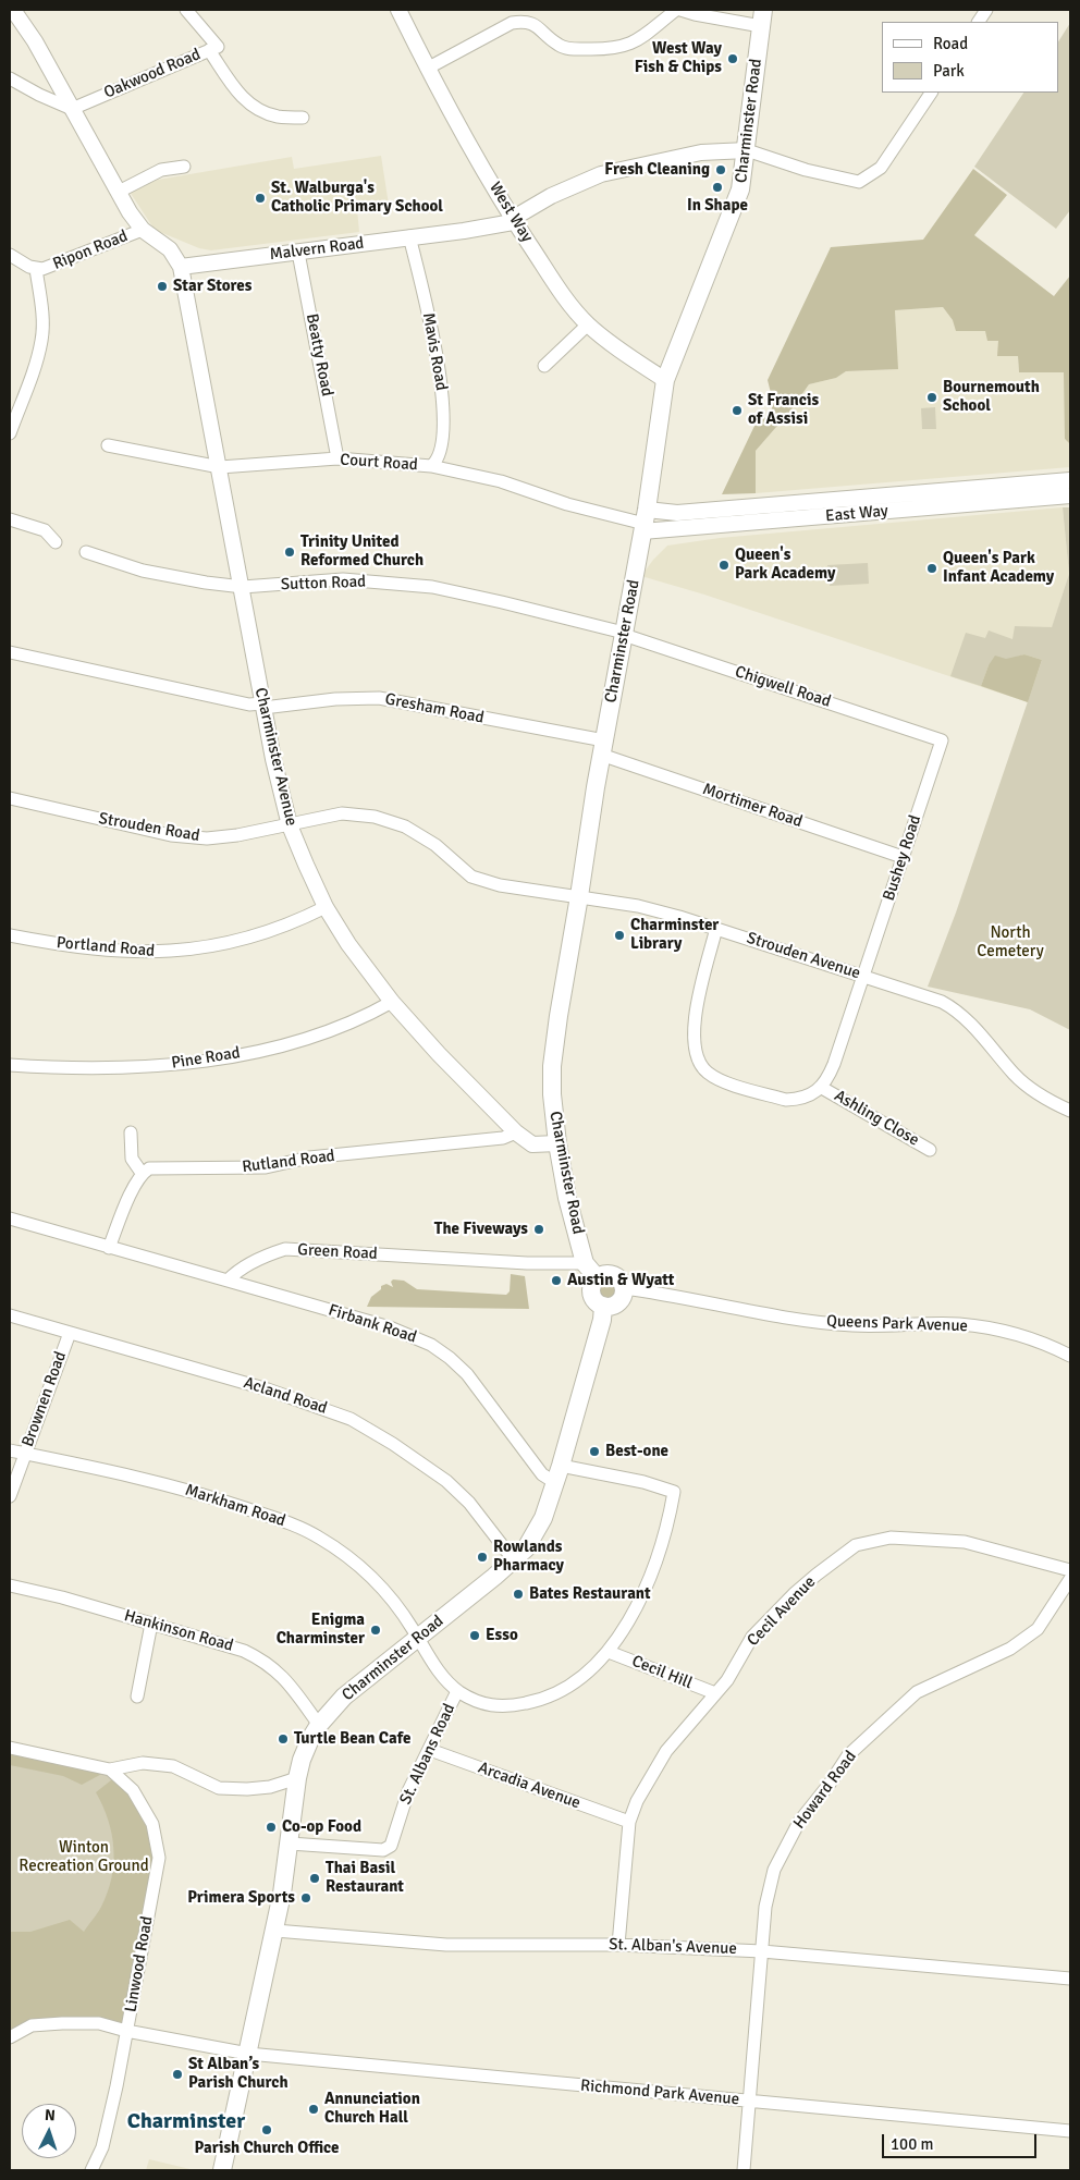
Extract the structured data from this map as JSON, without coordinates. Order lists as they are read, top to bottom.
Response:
{
  "streets": {
    "main road": ["Charminster Road"],
    "street": [
      "Oakwood Road",
      "West Way",
      "Malvern Road",
      "Ripon Road",
      "Mavis Road",
      "Beatty Road",
      "Court Road",
      "East Way",
      "Sutton Road",
      "Chigwell Road",
      "Gresham Road",
      "Charminster Avenue",
      "Mortimer Road",
      "Strouden Road",
      "Bushey Road",
      "Portland Road",
      "Strouden Avenue",
      "Pine Road",
      "Ashling Close",
      "Rutland Road",
      "Green Road",
      "Firbank Road",
      "Queens Park Avenue",
      "Acland Road",
      "Brownen Road",
      "Markham Road",
      "Cecil Avenue",
      "Hankinson Road",
      "Cecil Hill",
      "St. Albans Road",
      "Arcadia Avenue",
      "Howard Road",
      "St. Alban's Avenue",
      "Linwood Road",
      "Richmond Park Avenue"
    ]
  },
  "crossings": [
    ["Charminster Road", "West Way"],
    ["Charminster Road", "Malvern Road"],
    ["Charminster Road", "Court Road"],
    ["Charminster Road", "East Way"],
    ["Charminster Road", "Sutton Road"],
    ["Charminster Road", "Chigwell Road"],
    ["Charminster Road", "Gresham Road"],
    ["Charminster Road", "Charminster Avenue"],
    ["Charminster Road", "Mortimer Road"],
    ["Charminster Road", "Strouden Avenue"],
    ["Charminster Road", "Green Road"],
    ["Charminster Road", "Firbank Road"],
    ["Charminster Road", "Queens Park Avenue"],
    ["Charminster Road", "Acland Road"],
    ["Charminster Road", "Markham Road"],
    ["Charminster Road", "Hankinson Road"],
    ["Charminster Road", "St. Albans Road"],
    ["Charminster Road", "St. Alban's Avenue"],
    ["Charminster Road", "Richmond Park Avenue"],
    ["West Way", "Malvern Road"],
    ["Malvern Road", "Mavis Road"],
    ["Malvern Road", "Beatty Road"],
    ["Malvern Road", "Charminster Avenue"],
    ["Mavis Road", "Court Road"],
    ["Beatty Road", "Court Road"],
    ["Court Road", "East Way"],
    ["Court Road", "Charminster Avenue"],
    ["Sutton Road", "Chigwell Road"],
    ["Sutton Road", "Charminster Avenue"],
    ["Chigwell Road", "Bushey Road"],
    ["Gresham Road", "Charminster Avenue"],
    ["Gresham Road", "Mortimer Road"],
    ["Charminster Avenue", "Strouden Road"],
    ["Charminster Avenue", "Portland Road"],
    ["Charminster Avenue", "Strouden Avenue"],
    ["Charminster Avenue", "Pine Road"],
    ["Charminster Avenue", "Rutland Road"],
    ["Mortimer Road", "Bushey Road"],
    ["Strouden Road", "Strouden Avenue"],
    ["Bushey Road", "Strouden Avenue"],
    ["Bushey Road", "Ashling Close"],
    ["Green Road", "Firbank Road"],
    ["Acland Road", "Brownen Road"],
    ["Brownen Road", "Markham Road"],
    ["Markham Road", "St. Albans Road"],
    ["Cecil Avenue", "Cecil Hill"],
    ["Cecil Avenue", "Arcadia Avenue"],
    ["Cecil Avenue", "St. Alban's Avenue"],
    ["St. Albans Road", "Arcadia Avenue"],
    ["Howard Road", "St. Alban's Avenue"],
    ["Howard Road", "Richmond Park Avenue"],
    ["Linwood Road", "Richmond Park Avenue"]
  ],
  "districts": ["Charminster"],
  "parks": ["North Cemetery", "Winton Recreation Ground"],
  "places": [
    "West Way Fish & Chips",
    "Fresh Cleaning",
    "In Shape",
    "St. Walburga's Catholic Primary School",
    "Star Stores",
    "Bournemouth School",
    "St Francis of Assisi",
    "Trinity United Reformed Church",
    "Queen's Park Academy",
    "Queen's Park Infant Academy",
    "Charminster Library",
    "The Fiveways",
    "Austin & Wyatt",
    "Best-one",
    "Rowlands Pharmacy",
    "Bates Restaurant",
    "Enigma Charminster",
    "Esso",
    "Turtle Bean Cafe",
    "Co-op Food",
    "Thai Basil Restaurant",
    "Primera Sports",
    "St Alban’s Parish Church",
    "Annunciation Church Hall",
    "Parish Church Office"
  ],
  "legend": ["Road", "Park"],
  "scale_bar": "100 m",
  "north": "top"
}
